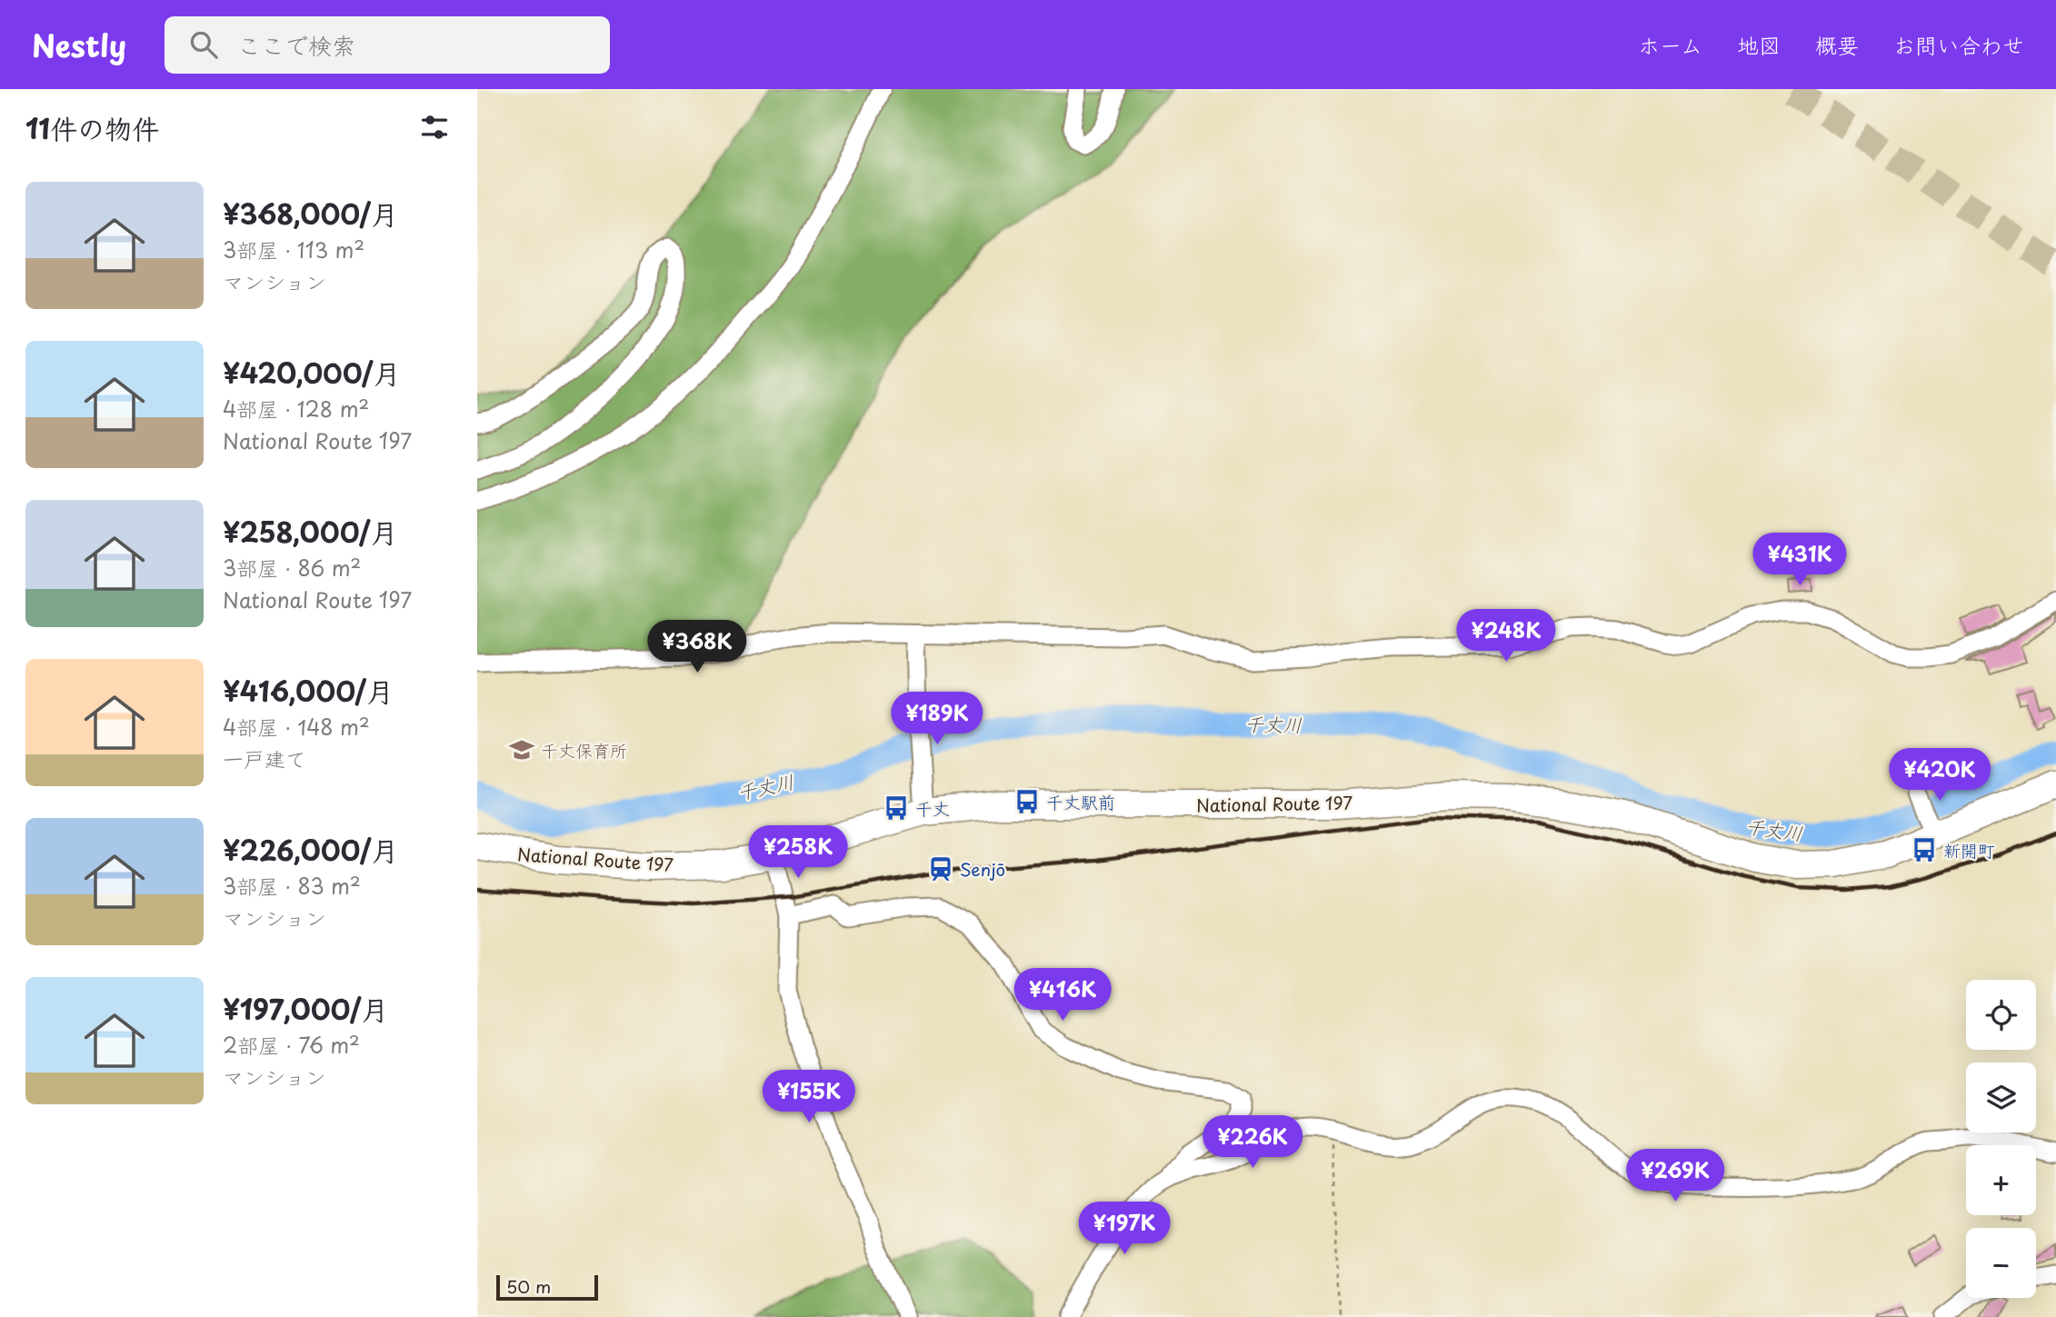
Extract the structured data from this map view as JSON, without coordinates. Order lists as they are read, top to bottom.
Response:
{
  "streets": {
    "highway": ["National Route 197"]
  },
  "water": ["千丈川"],
  "places": {
    "school or university": ["千丈保育所"],
    "bus stop": ["千丈駅前", "千丈", "新開町"],
    "station": ["Senjō"]
  },
  "scale_bar": "50 m",
  "page": {
    "header": "Nestly",
    "search": "ここで検索",
    "nav": [
      "ホーム",
      "地図",
      "概要",
      "お問い合わせ"
    ],
    "heading": "11件の物件",
    "list": [
      {
        "name": "¥368,000/月",
        "note": "3部屋 · 113 m² · マンション"
      },
      {
        "name": "¥420,000/月",
        "note": "4部屋 · 128 m² · National Route 197"
      },
      {
        "name": "¥258,000/月",
        "note": "3部屋 · 86 m² · National Route 197"
      },
      {
        "name": "¥416,000/月",
        "note": "4部屋 · 148 m² · 一戸建て"
      },
      {
        "name": "¥226,000/月",
        "note": "3部屋 · 83 m² · マンション"
      },
      {
        "name": "¥197,000/月",
        "note": "2部屋 · 76 m² · マンション"
      }
    ],
    "price": [
      "¥431K",
      "¥248K",
      "¥368K",
      "¥189K",
      "¥420K",
      "¥258K",
      "¥416K",
      "¥155K",
      "¥226K",
      "¥269K",
      "¥197K"
    ],
    "map_buttons": ["+", "−"],
    "scale": "50 m"
  }
}
